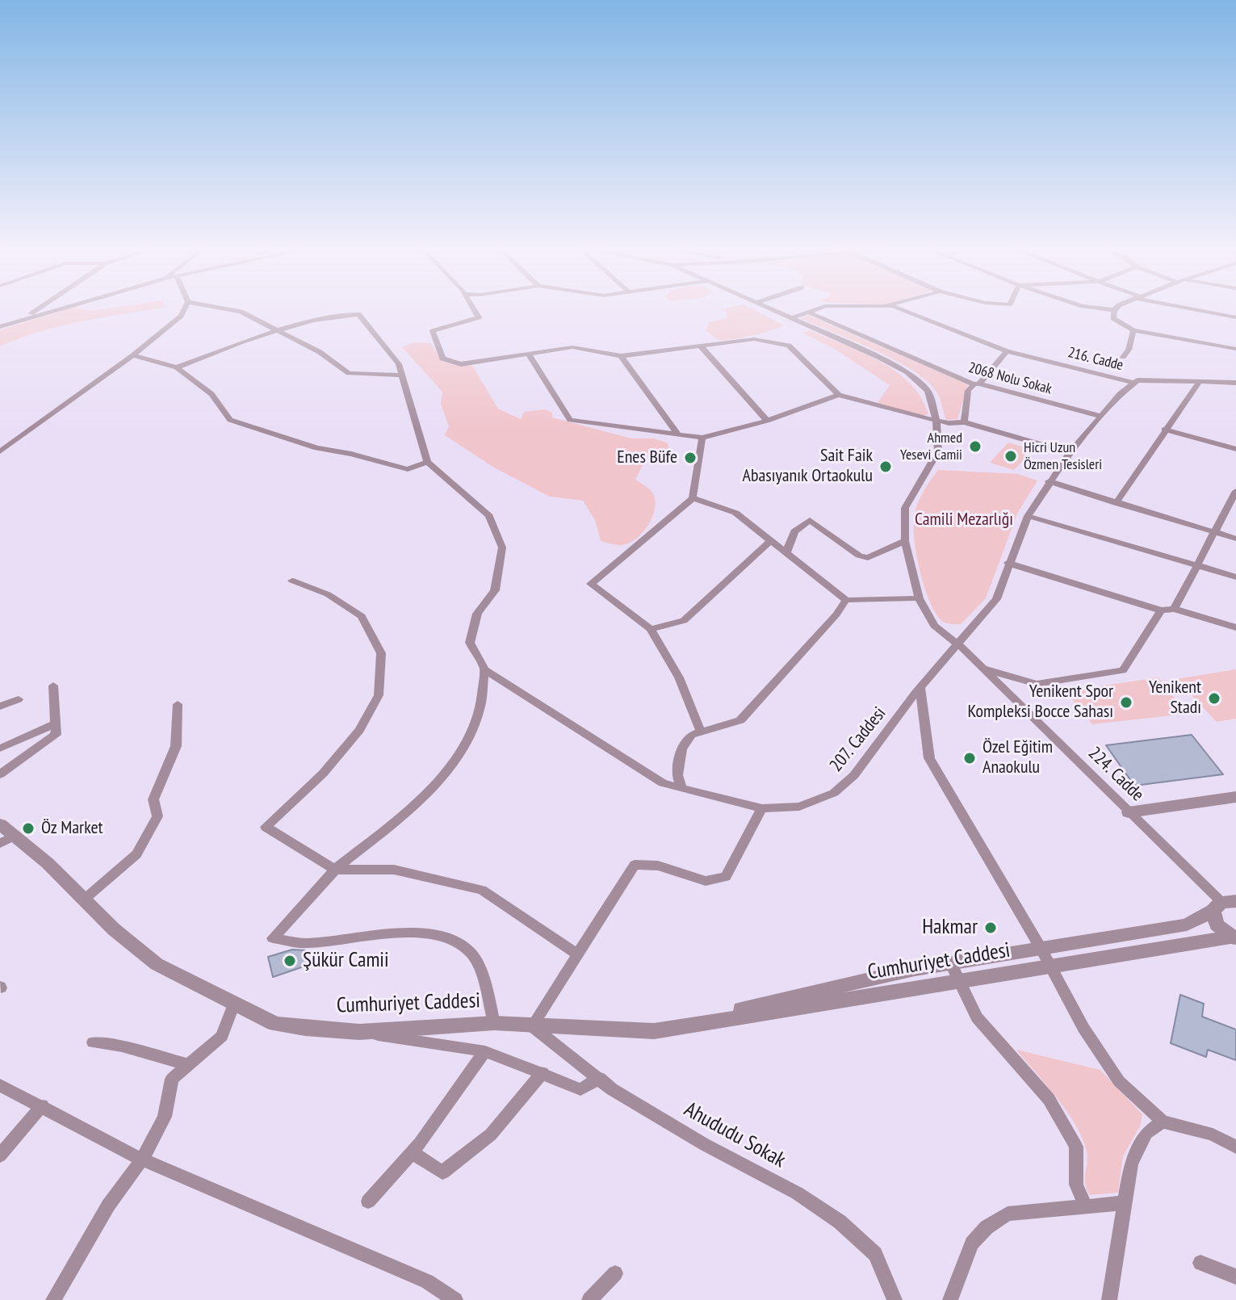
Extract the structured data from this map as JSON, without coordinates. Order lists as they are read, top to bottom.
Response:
{
  "streets": {
    "street": [
      "216. Cadde",
      "2068 Nolu Sokak",
      "207. Caddesi",
      "224. Cadde",
      "Cumhuriyet Caddesi",
      "Ahududu Sokak"
    ]
  },
  "crossings": [
    ["216. Cadde", "2068 Nolu Sokak"],
    ["216. Cadde", "207. Caddesi"],
    ["216. Cadde", "224. Cadde"],
    ["2068 Nolu Sokak", "207. Caddesi"],
    ["207. Caddesi", "224. Cadde"],
    ["224. Cadde", "Cumhuriyet Caddesi"],
    ["Cumhuriyet Caddesi", "Ahududu Sokak"]
  ],
  "parks": ["Camili Mezarlığı"],
  "places": [
    "Ahmed Yesevi Camii",
    "Hicri Uzun Özmen Tesisleri",
    "Enes Büfe",
    "Sait Faik Abasıyanık Ortaokulu",
    "Yenikent Stadı",
    "Yenikent Spor Kompleksi Bocce Sahası",
    "Özel Eğitim Anaokulu",
    "Öz Market",
    "Hakmar",
    "Şükür Camii"
  ]
}
